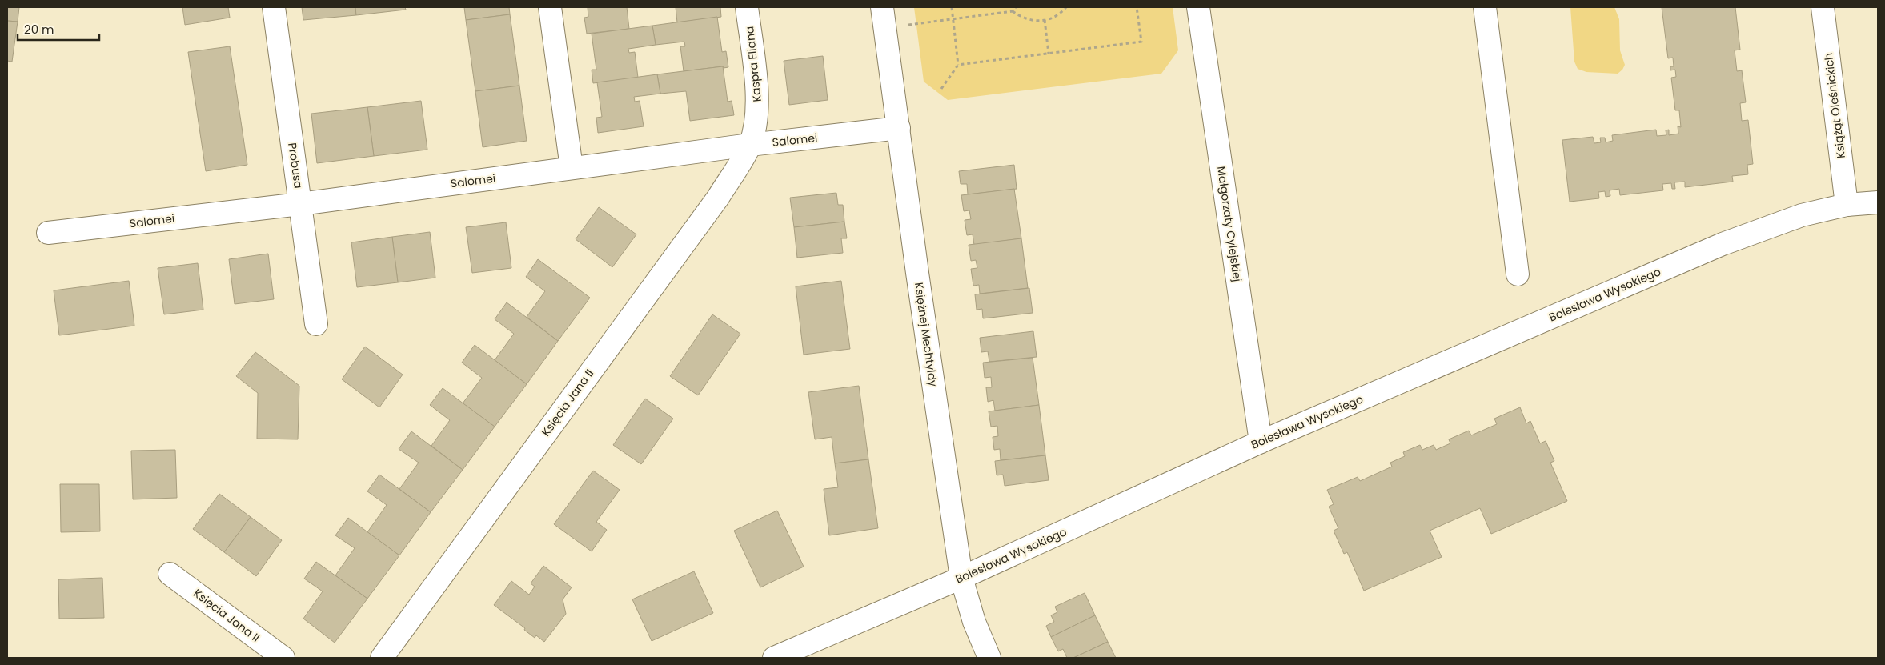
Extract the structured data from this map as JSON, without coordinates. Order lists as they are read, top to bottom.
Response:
{
  "streets": {
    "street": [
      "Kaspra Eliana",
      "Książąt Oleśnickich",
      "Salomei",
      "Probusa",
      "Małgorzaty Cylejskiej",
      "Bolesława Wysokiego",
      "Księżnej Mechtyldy",
      "Księcia Jana II"
    ]
  },
  "crossings": [
    ["Kaspra Eliana", "Salomei"],
    ["Kaspra Eliana", "Księcia Jana II"],
    ["Książąt Oleśnickich", "Bolesława Wysokiego"],
    ["Salomei", "Probusa"],
    ["Salomei", "Księżnej Mechtyldy"],
    ["Salomei", "Księcia Jana II"],
    ["Małgorzaty Cylejskiej", "Bolesława Wysokiego"],
    ["Bolesława Wysokiego", "Księżnej Mechtyldy"]
  ],
  "scale_bar": "20 m"
}
